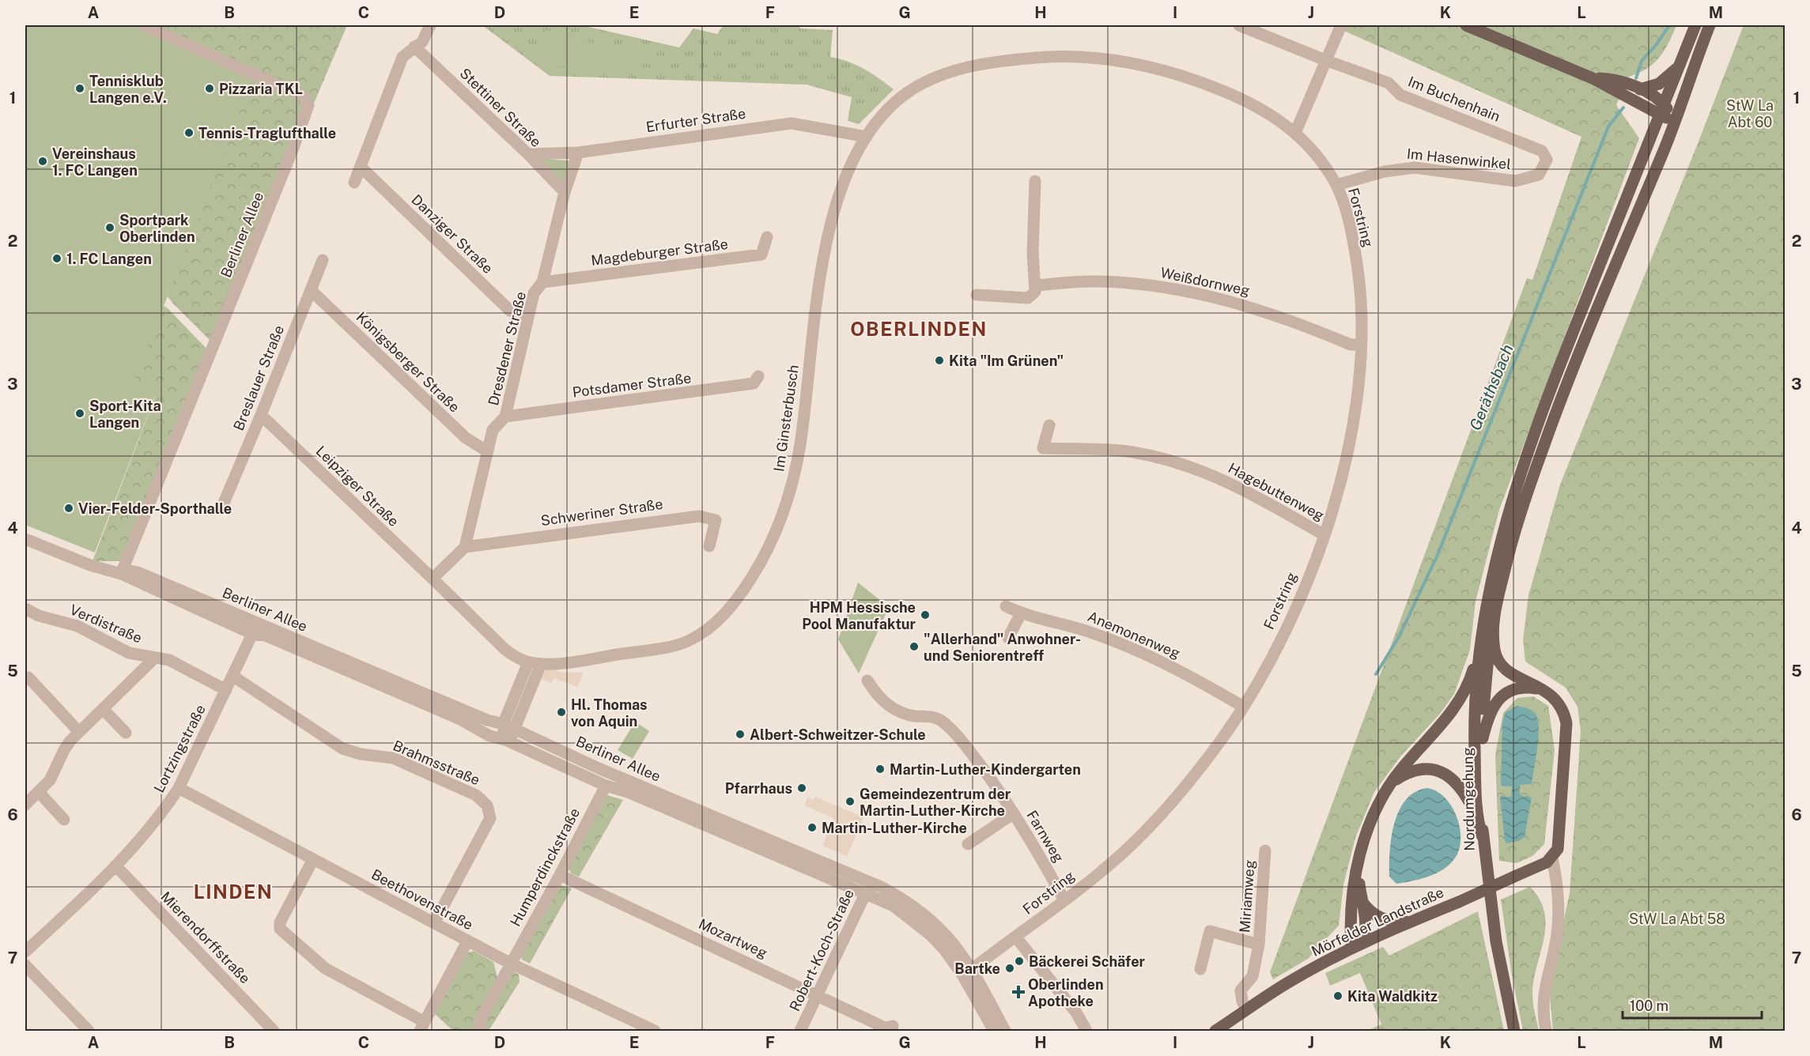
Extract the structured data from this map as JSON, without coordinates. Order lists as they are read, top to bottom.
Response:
{
  "streets": {
    "main road": ["Nordumgehung", "Mörfelder Landstraße"],
    "street": [
      "Im Buchenhain",
      "Stettiner Straße",
      "Erfurter Straße",
      "Im Hasenwinkel",
      "Forstring",
      "Danziger Straße",
      "Berliner Allee",
      "Magdeburger Straße",
      "Weißdornweg",
      "Dresdener Straße",
      "Königsberger Straße",
      "Breslauer Straße",
      "Potsdamer Straße",
      "Im Ginsterbusch",
      "Leipziger Straße",
      "Hagebuttenweg",
      "Schweriner Straße",
      "Verdistraße",
      "Anemonenweg",
      "Lortzingstraße",
      "Brahmsstraße",
      "Farnweg",
      "Humperdinckstraße",
      "Miriamweg",
      "Beethovenstraße",
      "Mierendorffstraße",
      "Mozartweg",
      "Robert-Koch-Straße"
    ]
  },
  "crossings": [
    ["Im Buchenhain", "Im Hasenwinkel"],
    ["Stettiner Straße", "Erfurter Straße"],
    ["Stettiner Straße", "Dresdener Straße"],
    ["Erfurter Straße", "Dresdener Straße"],
    ["Erfurter Straße", "Im Ginsterbusch"],
    ["Im Hasenwinkel", "Forstring"],
    ["Forstring", "Berliner Allee"],
    ["Forstring", "Weißdornweg"],
    ["Forstring", "Im Ginsterbusch"],
    ["Forstring", "Hagebuttenweg"],
    ["Forstring", "Anemonenweg"],
    ["Forstring", "Farnweg"],
    ["Danziger Straße", "Dresdener Straße"],
    ["Berliner Allee", "Lortzingstraße"],
    ["Berliner Allee", "Humperdinckstraße"],
    ["Berliner Allee", "Robert-Koch-Straße"],
    ["Magdeburger Straße", "Dresdener Straße"],
    ["Dresdener Straße", "Königsberger Straße"],
    ["Dresdener Straße", "Potsdamer Straße"],
    ["Dresdener Straße", "Schweriner Straße"],
    ["Königsberger Straße", "Breslauer Straße"],
    ["Breslauer Straße", "Leipziger Straße"],
    ["Verdistraße", "Lortzingstraße"],
    ["Lortzingstraße", "Brahmsstraße"],
    ["Lortzingstraße", "Beethovenstraße"],
    ["Lortzingstraße", "Mierendorffstraße"],
    ["Brahmsstraße", "Beethovenstraße"],
    ["Humperdinckstraße", "Beethovenstraße"],
    ["Humperdinckstraße", "Mozartweg"],
    ["Miriamweg", "Mörfelder Landstraße"],
    ["Mozartweg", "Robert-Koch-Straße"]
  ],
  "districts": ["OBERLINDEN", "LINDEN"],
  "water": ["Geräthsbach"],
  "parks": ["StW La Abt 60", "StW La Abt 58"],
  "places": {
    "other": [
      "Tennisklub Langen e.V.",
      "Pizzaria TKL",
      "Tennis-Traglufthalle",
      "Vereinshaus 1. FC Langen",
      "Sportpark Oberlinden",
      "1. FC Langen",
      "Kita \"Im Grünen\"",
      "Sport-Kita Langen",
      "Vier-Felder-Sporthalle",
      "HPM Hessische Pool Manufaktur",
      "\"Allerhand\" Anwohner- und Seniorentreff",
      "Hl. Thomas von Aquin",
      "Albert-Schweitzer-Schule",
      "Martin-Luther-Kindergarten",
      "Pfarrhaus",
      "Gemeindezentrum der Martin-Luther-Kirche",
      "Martin-Luther-Kirche",
      "Bäckerei Schäfer",
      "Bartke",
      "Kita Waldkitz"
    ],
    "health": ["Oberlinden Apotheke"]
  },
  "scale_bar": "100 m",
  "grid": {
    "columns": [
      "A",
      "B",
      "C",
      "D",
      "E",
      "F",
      "G",
      "H",
      "I",
      "J",
      "K",
      "L",
      "M"
    ],
    "rows": [
      "1",
      "2",
      "3",
      "4",
      "5",
      "6",
      "7"
    ]
  }
}
